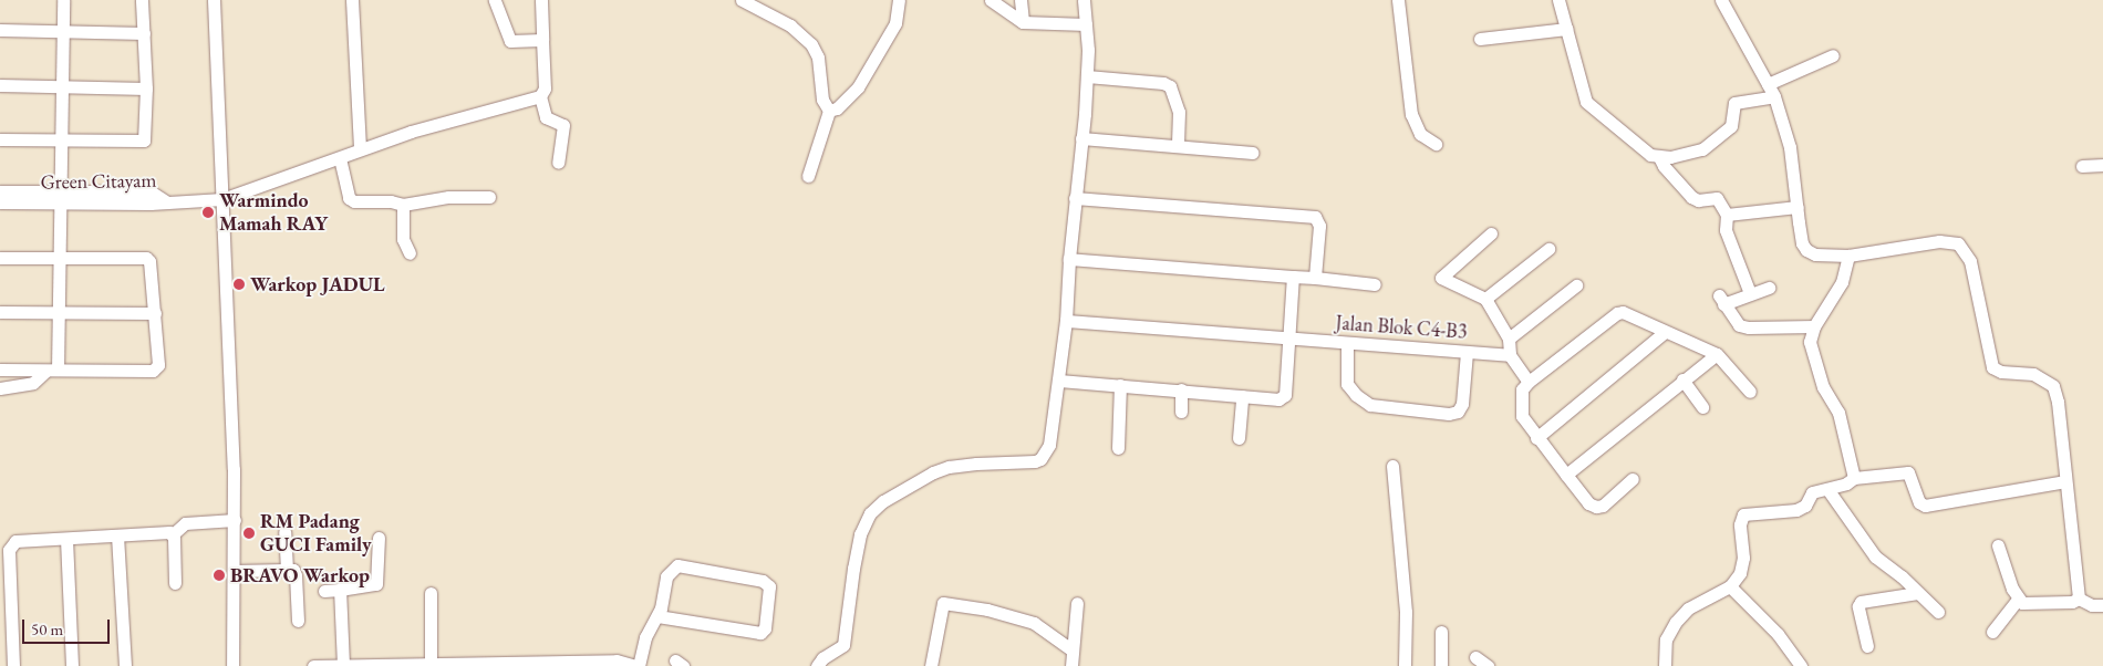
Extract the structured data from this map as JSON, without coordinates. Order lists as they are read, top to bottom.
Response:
{
  "streets": {
    "street": ["Green Citayam", "Jalan Blok C4-B3"]
  },
  "places": [
    "Warmindo Mamah RAY",
    "Warkop JADUL",
    "RM Padang GUCI Family",
    "BRAVO Warkop"
  ],
  "scale_bar": "50 m"
}
